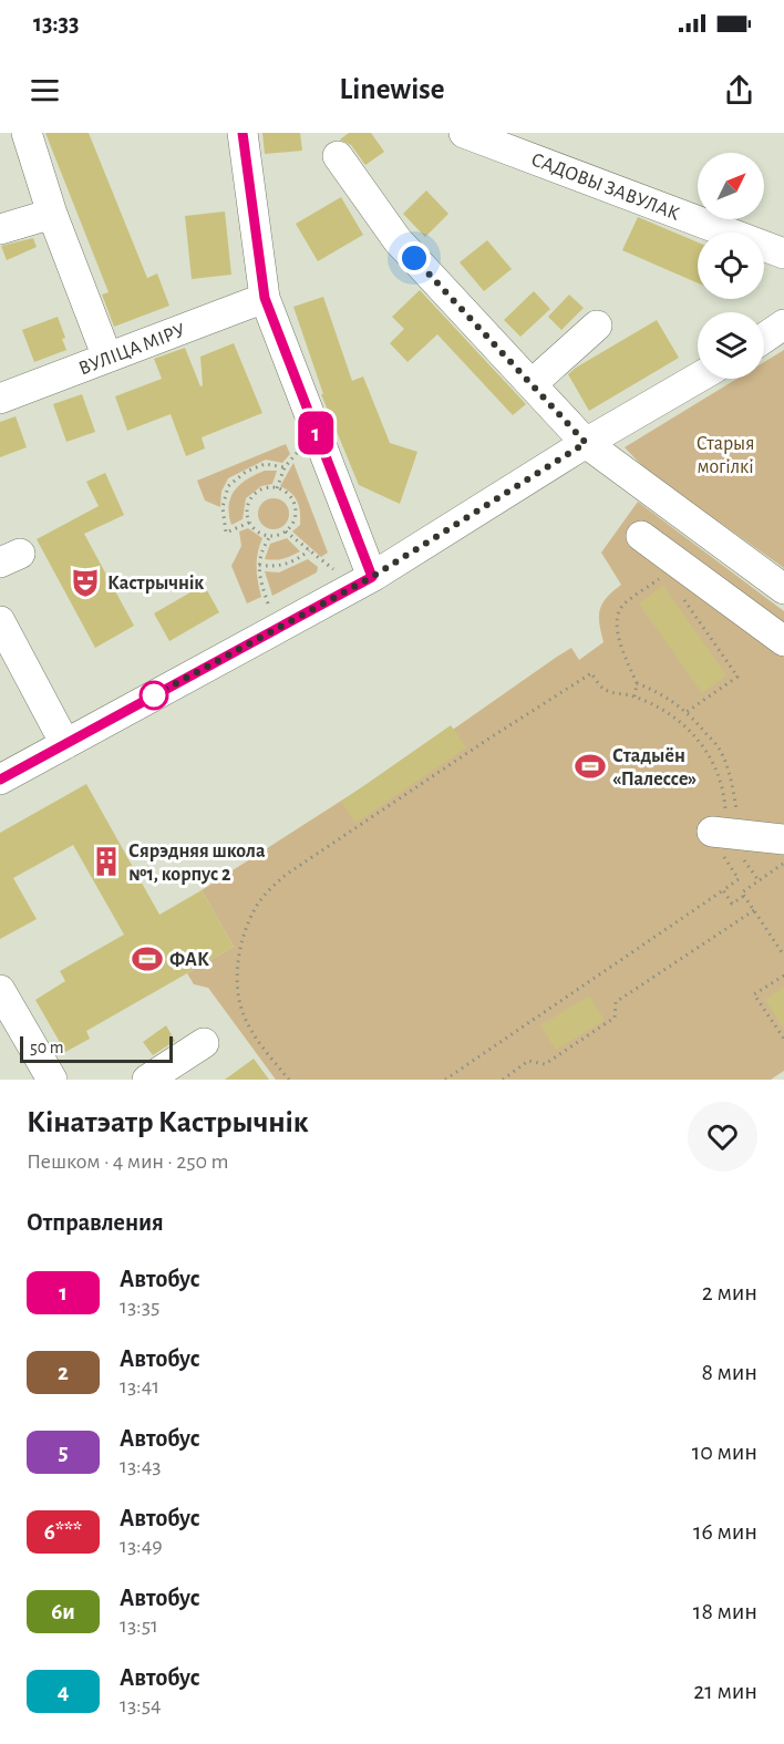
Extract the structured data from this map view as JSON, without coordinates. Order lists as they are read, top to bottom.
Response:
{
  "streets": {
    "street": ["САДОВЫ ЗАВУЛАК", "ВУЛІЦА МІРУ"]
  },
  "parks": ["Старыя могілкі"],
  "places": {
    "theatre": ["Кастрычнік"],
    "sports": ["Стадыён «Палессе»", "ФАК"],
    "building": ["Сярэдняя школа №1, корпус 2"]
  },
  "lines": ["bus line 1"],
  "scale_bar": "50 m",
  "north": "top right",
  "page": {
    "status": "13:33",
    "header": "Linewise",
    "on_map": "1",
    "scale": "50 m",
    "heading": [
      ["Кінатэатр Кастрычнік", "Пешком · 4 мин · 250 m"],
      "Отправления"
    ],
    "list": [
      {
        "mark": "1",
        "name": "Автобус",
        "note": "13:35",
        "value": "2 мин"
      },
      {
        "mark": "2",
        "name": "Автобус",
        "note": "13:41",
        "value": "8 мин"
      },
      {
        "mark": "5",
        "name": "Автобус",
        "note": "13:43",
        "value": "10 мин"
      },
      {
        "mark": "6***",
        "name": "Автобус",
        "note": "13:49",
        "value": "16 мин"
      },
      {
        "mark": "6и",
        "name": "Автобус",
        "note": "13:51",
        "value": "18 мин"
      },
      {
        "mark": "4",
        "name": "Автобус",
        "note": "13:54",
        "value": "21 мин"
      }
    ]
  }
}
